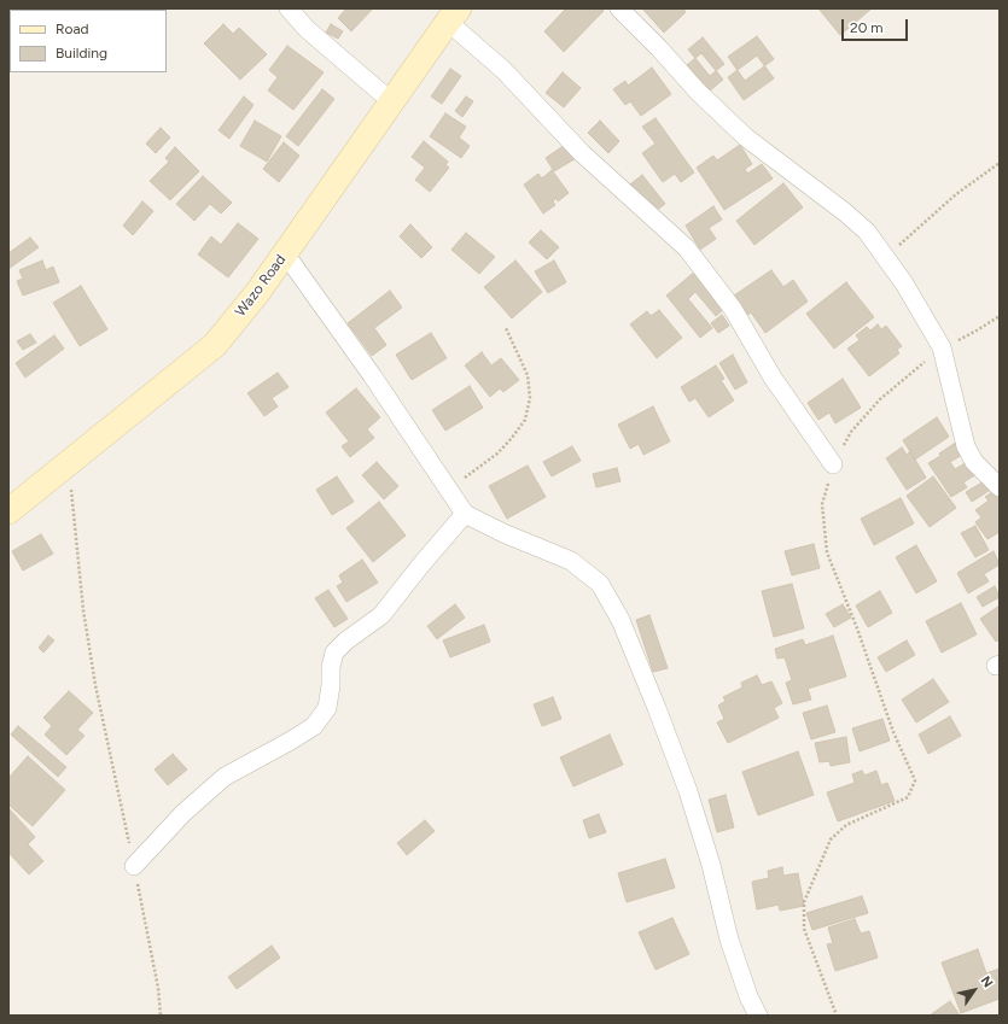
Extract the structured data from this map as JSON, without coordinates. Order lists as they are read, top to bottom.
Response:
{
  "streets": {
    "main road": ["Wazo Road"]
  },
  "legend": ["Road", "Building"],
  "scale_bar": "20 m",
  "north": "top right"
}
